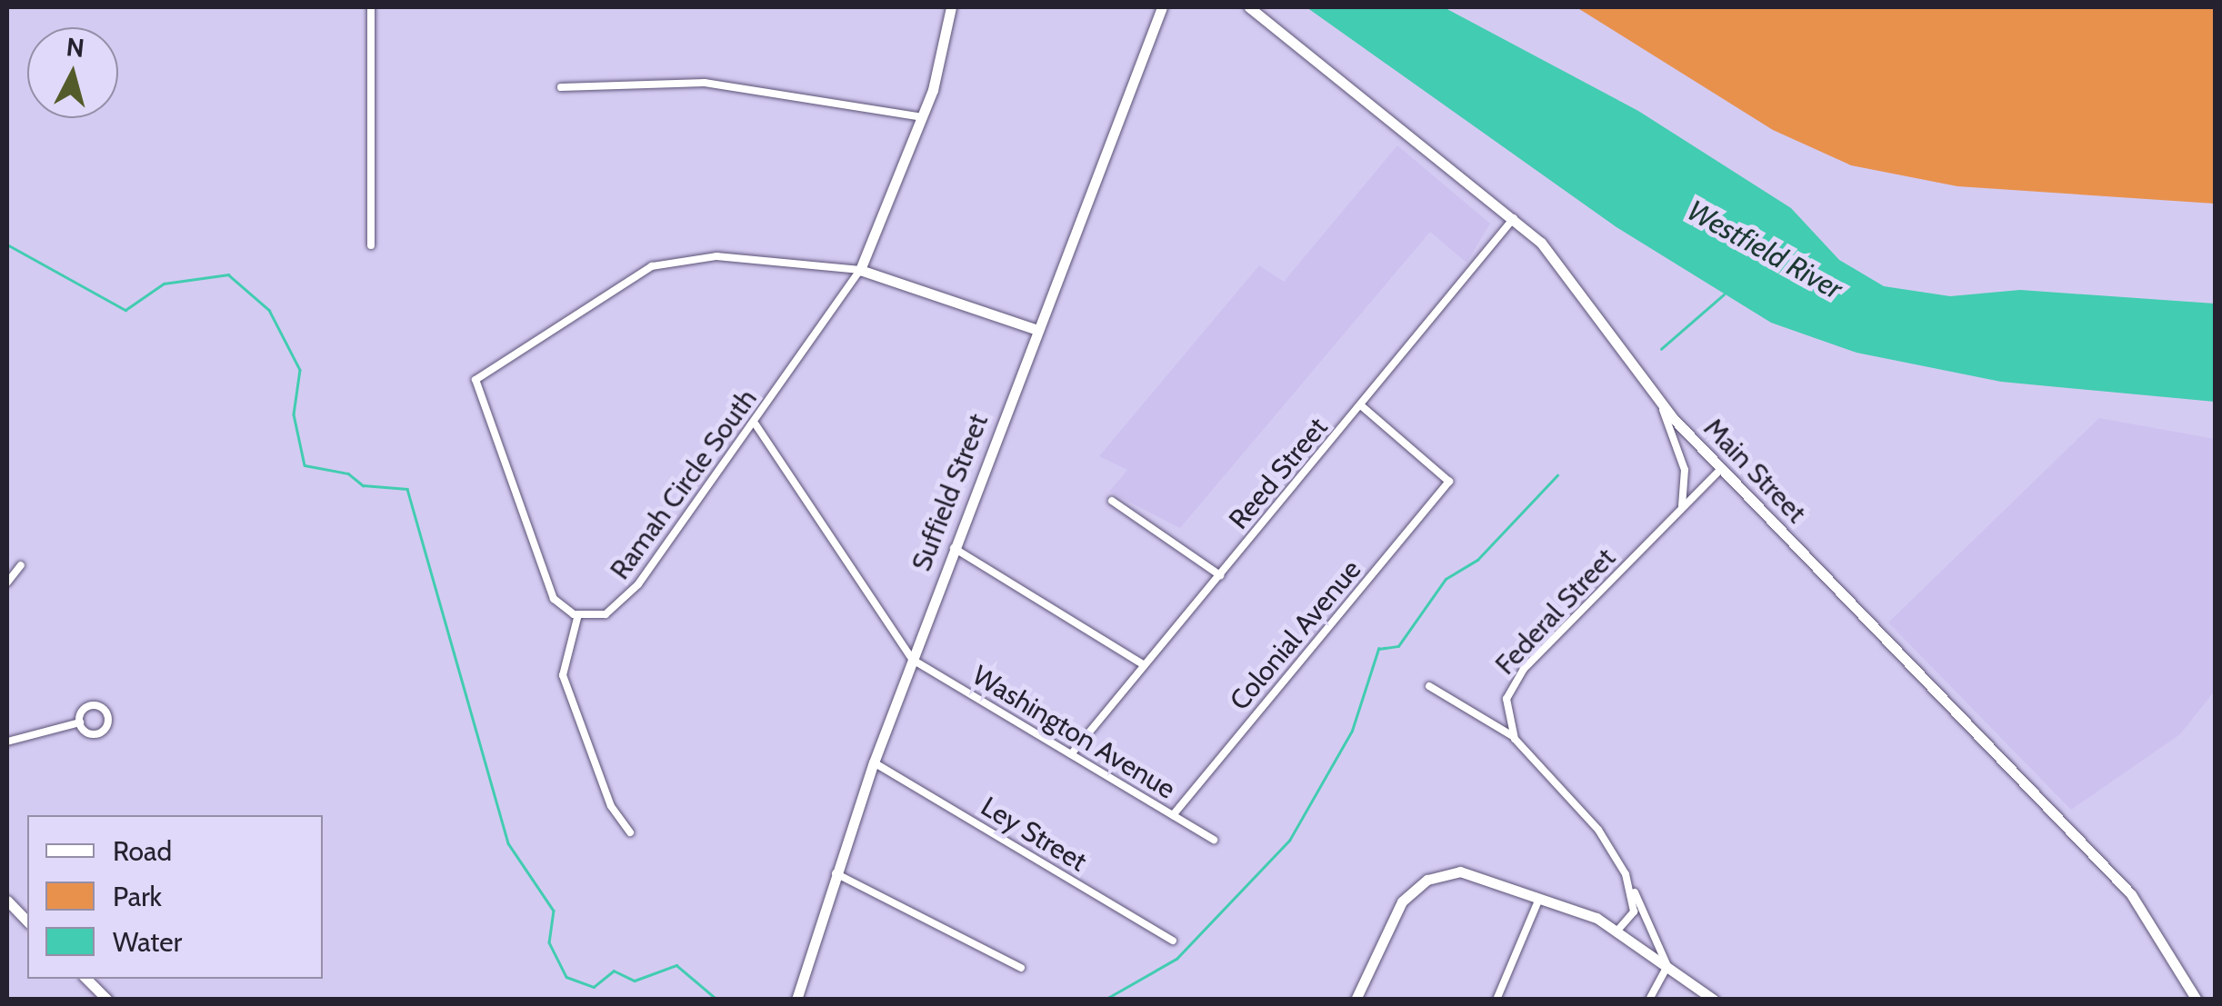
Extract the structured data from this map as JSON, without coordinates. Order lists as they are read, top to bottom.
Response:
{
  "streets": {
    "main road": ["Main Street", "Suffield Street"],
    "street": [
      "Reed Street",
      "Ramah Circle South",
      "Federal Street",
      "Colonial Avenue",
      "Washington Avenue",
      "Ley Street"
    ]
  },
  "crossings": [
    ["Main Street", "Reed Street"],
    ["Main Street", "Federal Street"],
    ["Reed Street", "Colonial Avenue"],
    ["Reed Street", "Washington Avenue"],
    ["Suffield Street", "Washington Avenue"],
    ["Suffield Street", "Ley Street"],
    ["Colonial Avenue", "Washington Avenue"]
  ],
  "water": ["Westfield River"],
  "legend": ["Road", "Park", "Water"],
  "north": "top"
}
